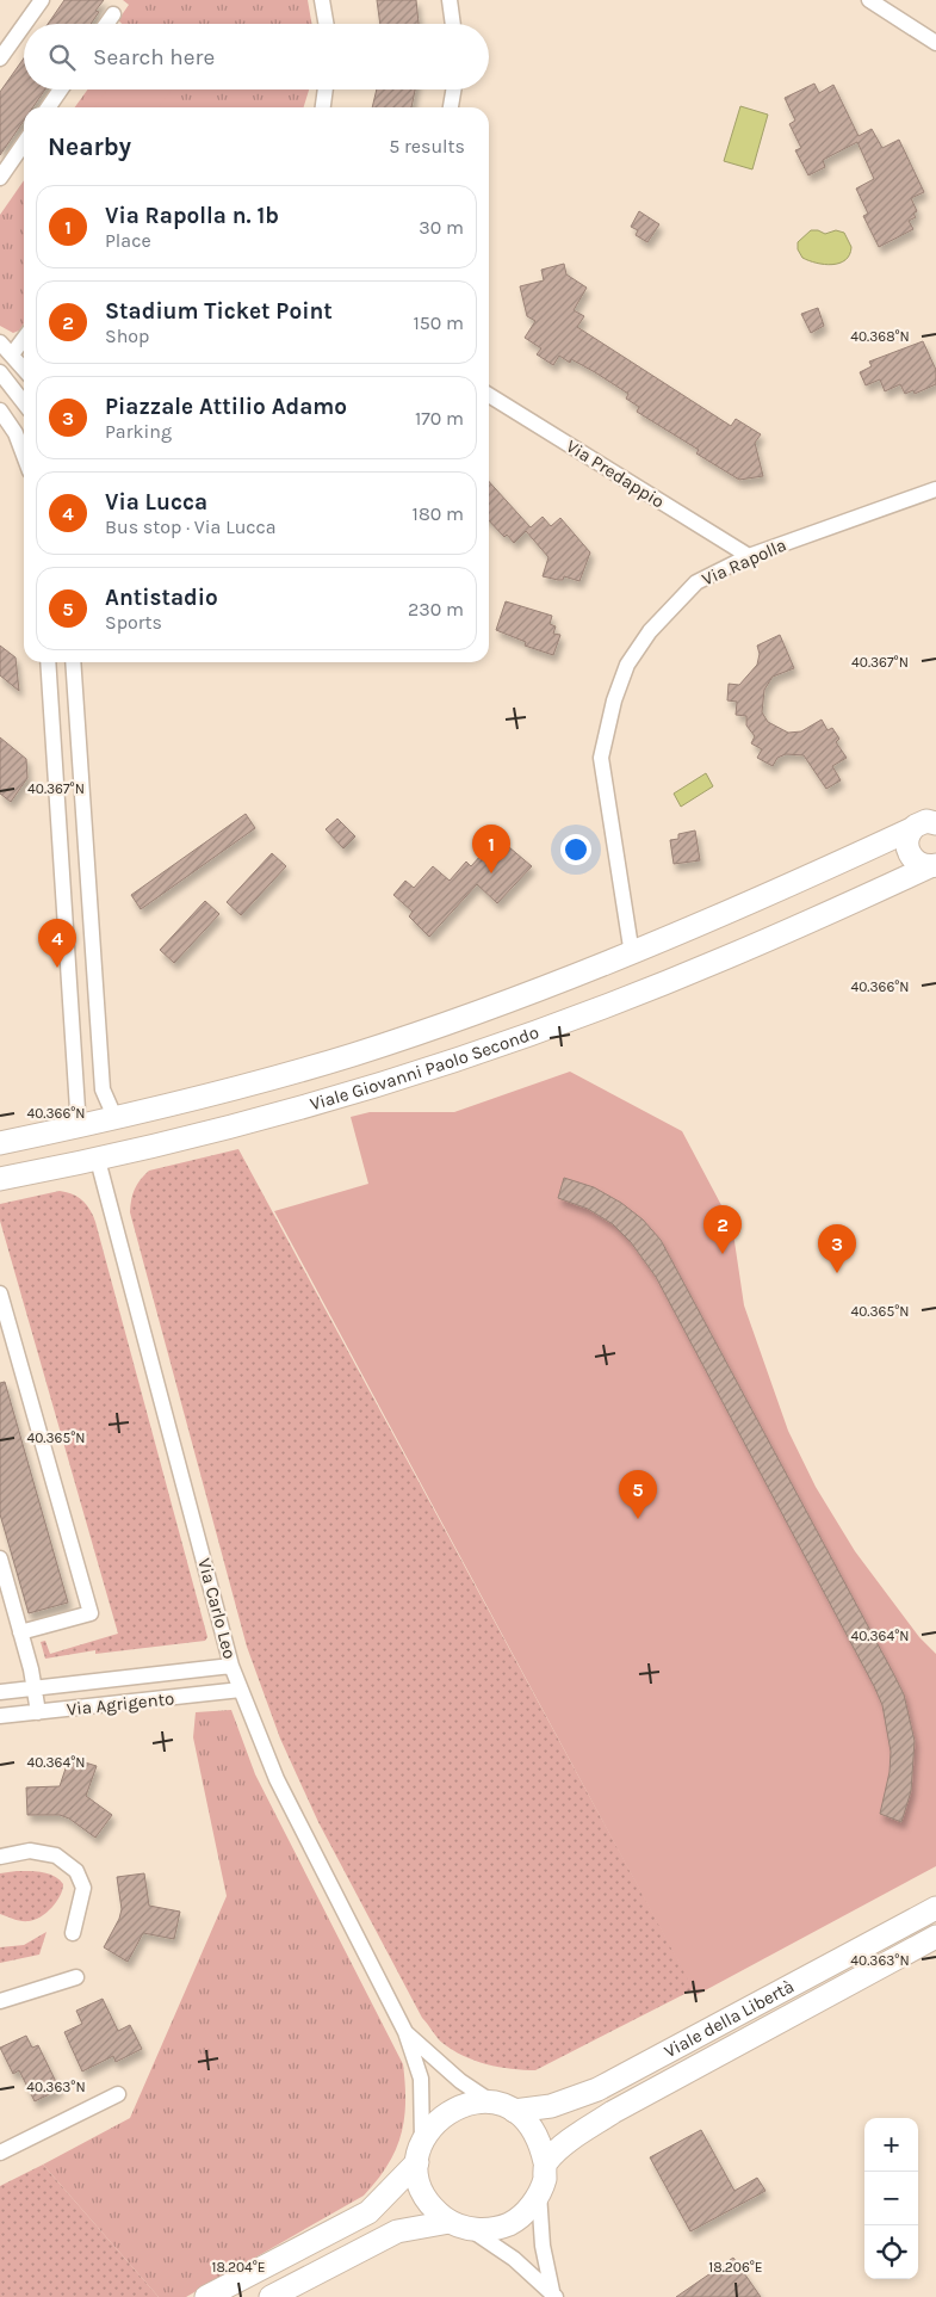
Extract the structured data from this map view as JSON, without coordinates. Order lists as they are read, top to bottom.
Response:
{
  "streets": {
    "main road": ["Viale Giovanni Paolo Secondo", "Viale della Libertà"],
    "street": [
      "Via Predappio",
      "Via Rapolla",
      "Via Carlo Leo",
      "Via Agrigento"
    ]
  },
  "crossings": [
    ["Via Predappio", "Via Rapolla"],
    ["Via Rapolla", "Viale Giovanni Paolo Secondo"],
    ["Viale Giovanni Paolo Secondo", "Via Carlo Leo"],
    ["Via Carlo Leo", "Via Agrigento"],
    ["Via Carlo Leo", "Viale della Libertà"]
  ],
  "page": {
    "search": "Search here",
    "heading": ["Nearby", "5 results"],
    "list": [
      {
        "mark": "1",
        "name": "Via Rapolla n. 1b",
        "note": "Place",
        "value": "30 m"
      },
      {
        "mark": "2",
        "name": "Stadium Ticket Point",
        "note": "Shop",
        "value": "150 m"
      },
      {
        "mark": "3",
        "name": "Piazzale Attilio Adamo",
        "note": "Parking",
        "value": "170 m"
      },
      {
        "mark": "4",
        "name": "Via Lucca",
        "note": "Bus stop · Via Lucca",
        "value": "180 m"
      },
      {
        "mark": "5",
        "name": "Antistadio",
        "note": "Sports",
        "value": "230 m"
      }
    ],
    "pins": [
      "1",
      "4",
      "2",
      "3",
      "5"
    ],
    "map_buttons": ["+", "−"]
  },
  "coordinates": [
    "40.368°N",
    "40.367°N",
    "40.366°N",
    "40.365°N",
    "40.364°N",
    "40.363°N",
    "18.204°E",
    "18.206°E"
  ]
}
